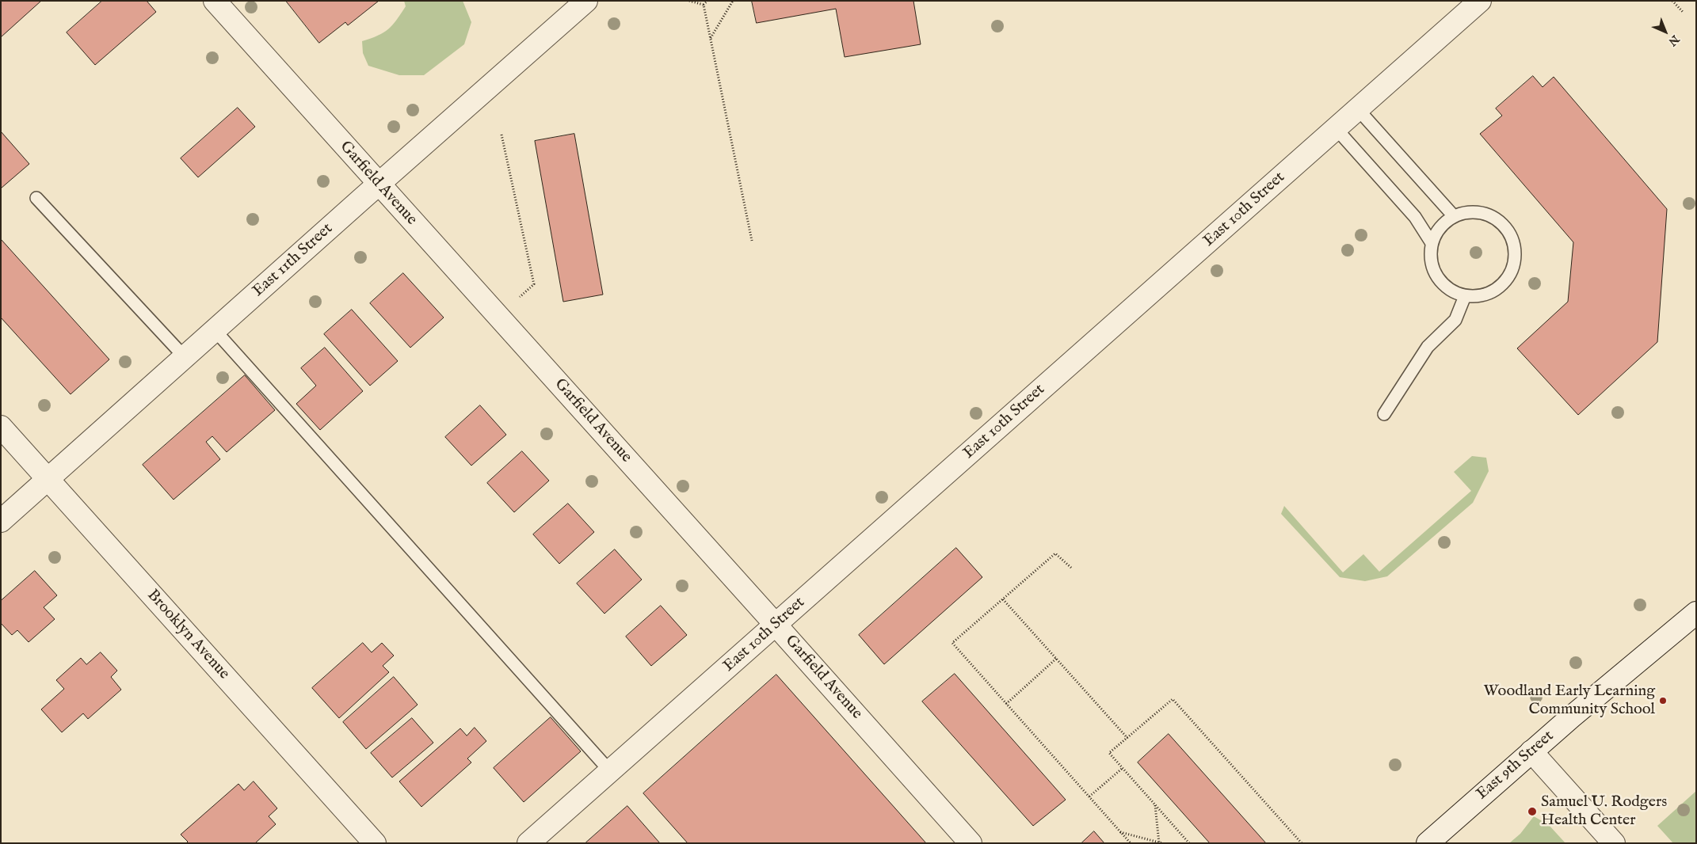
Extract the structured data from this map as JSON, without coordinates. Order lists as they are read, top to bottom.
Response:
{
  "streets": {
    "street": [
      "Garfield Avenue",
      "East 10th Street",
      "East 11th Street",
      "Brooklyn Avenue",
      "East 9th Street"
    ]
  },
  "crossings": [
    ["Garfield Avenue", "East 10th Street"],
    ["Garfield Avenue", "East 11th Street"],
    ["East 11th Street", "Brooklyn Avenue"]
  ],
  "places": ["Woodland Early Learning Community School", "Samuel U. Rodgers Health Center"],
  "north": "bottom right"
}
